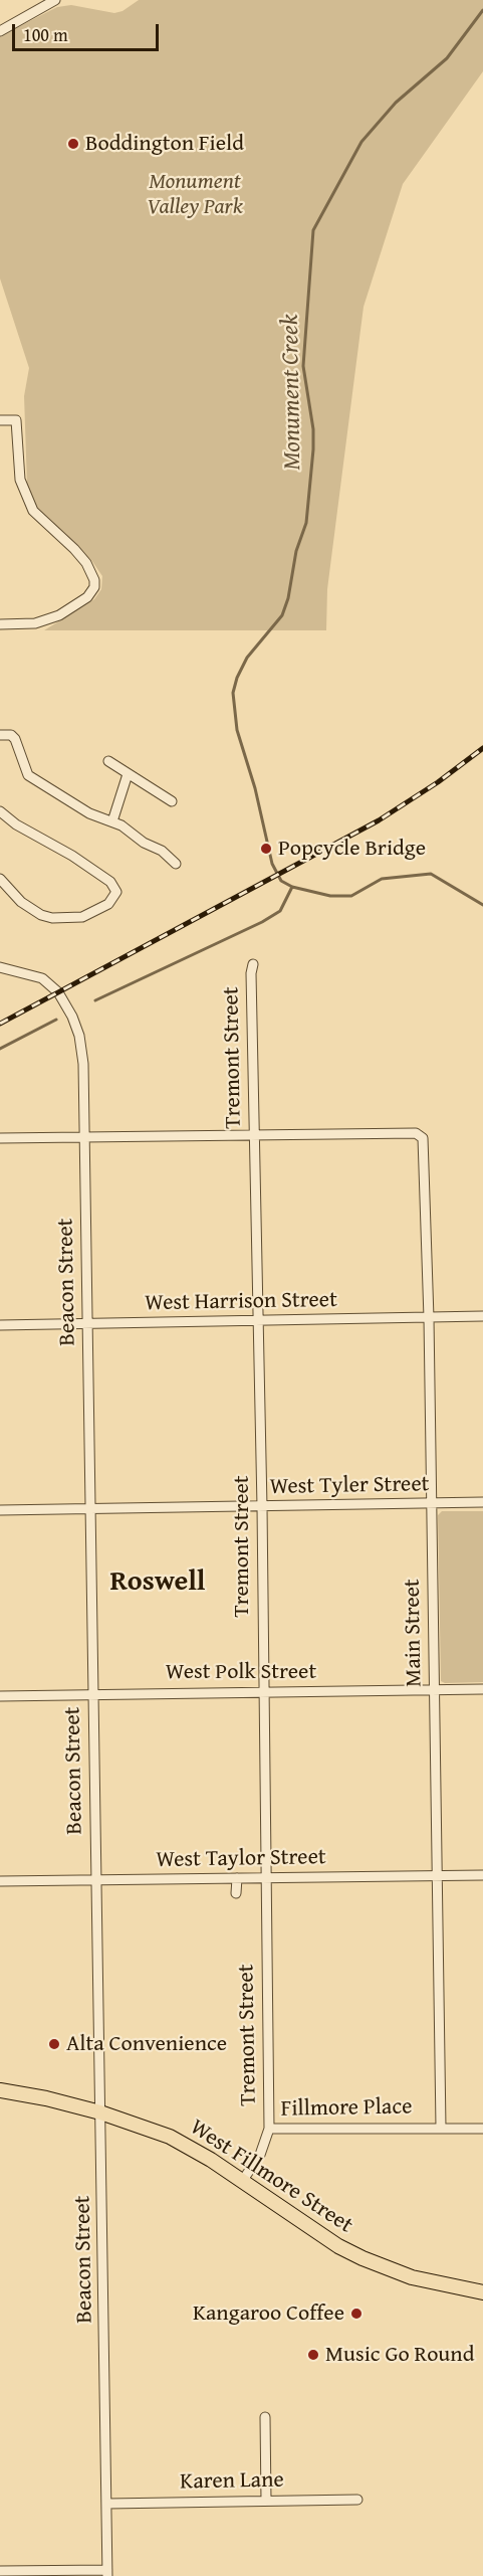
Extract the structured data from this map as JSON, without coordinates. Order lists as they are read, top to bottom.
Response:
{
  "streets": {
    "main road": ["West Fillmore Street"],
    "street": [
      "Tremont Street",
      "Beacon Street",
      "West Harrison Street",
      "West Tyler Street",
      "Main Street",
      "West Polk Street",
      "West Taylor Street",
      "Fillmore Place",
      "Karen Lane"
    ]
  },
  "crossings": [
    ["Tremont Street", "West Harrison Street"],
    ["Tremont Street", "West Tyler Street"],
    ["Tremont Street", "Main Street"],
    ["Tremont Street", "West Polk Street"],
    ["Tremont Street", "West Taylor Street"],
    ["Tremont Street", "Fillmore Place"],
    ["Beacon Street", "West Harrison Street"],
    ["Beacon Street", "West Tyler Street"],
    ["Beacon Street", "West Polk Street"],
    ["Beacon Street", "West Taylor Street"],
    ["Beacon Street", "West Fillmore Street"],
    ["Beacon Street", "Karen Lane"],
    ["West Harrison Street", "Main Street"],
    ["West Tyler Street", "Main Street"],
    ["Main Street", "West Polk Street"],
    ["Main Street", "West Taylor Street"],
    ["Main Street", "Fillmore Place"],
    ["Fillmore Place", "West Fillmore Street"]
  ],
  "districts": ["Roswell"],
  "water": ["Monument Creek"],
  "parks": ["Monument Valley Park"],
  "places": [
    "Boddington Field",
    "Popcycle Bridge",
    "Alta Convenience",
    "Kangaroo Coffee",
    "Music Go Round"
  ],
  "scale_bar": "100 m"
}
